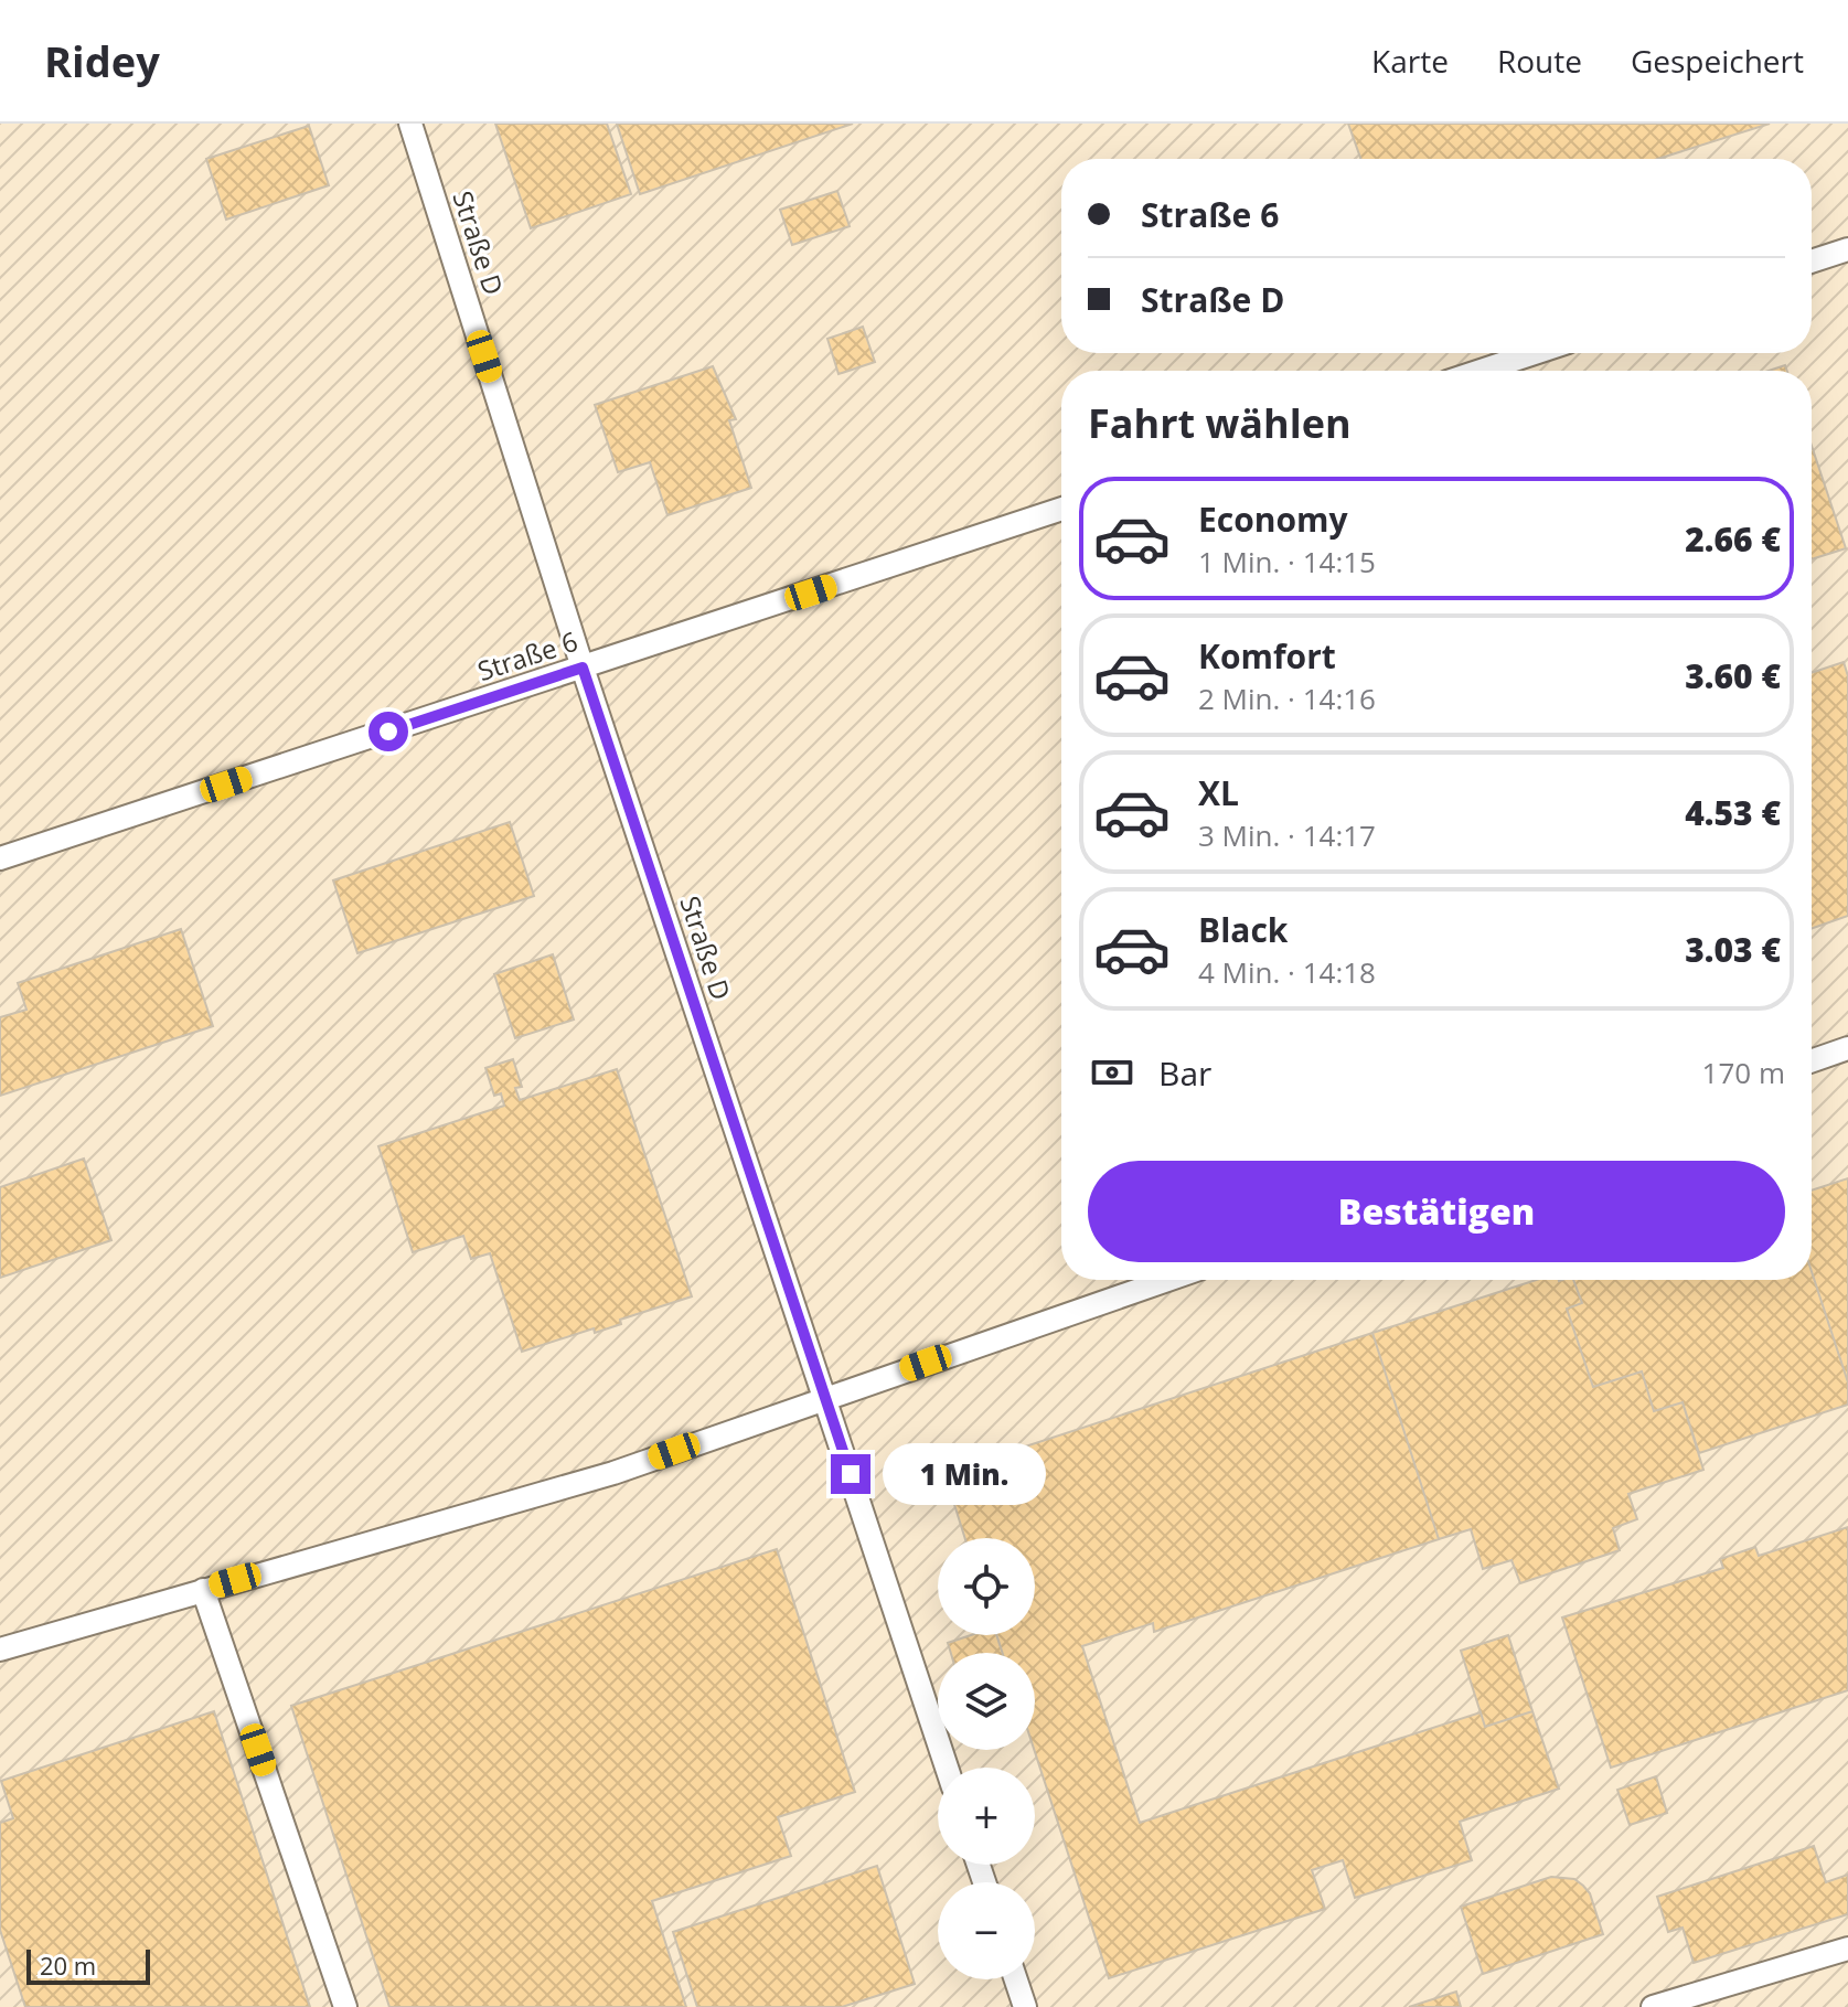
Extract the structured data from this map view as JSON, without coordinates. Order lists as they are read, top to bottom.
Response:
{
  "streets": {
    "lane": ["Straße D", "Straße 6"]
  },
  "crossings": [
    ["Straße D", "Straße 6"]
  ],
  "scale_bar": "20 m",
  "page": {
    "header": "Ridey",
    "nav": ["Karte", "Route", "Gespeichert"],
    "banner": ["Straße 6", "Straße D"],
    "heading": "Fahrt wählen",
    "list": [
      {
        "name": "Economy",
        "note": "1 Min. · 14:15",
        "value": "2.66 €"
      },
      {
        "name": "Komfort",
        "note": "2 Min. · 14:16",
        "value": "3.60 €"
      },
      {
        "name": "XL",
        "note": "3 Min. · 14:17",
        "value": "4.53 €"
      },
      {
        "name": "Black",
        "note": "4 Min. · 14:18",
        "value": "3.03 €"
      }
    ],
    "pay": ["Bar", "170 m"],
    "buttons": "Bestätigen",
    "bubble": "1 Min.",
    "map_buttons": ["+", "−"],
    "scale": "20 m"
  }
}
